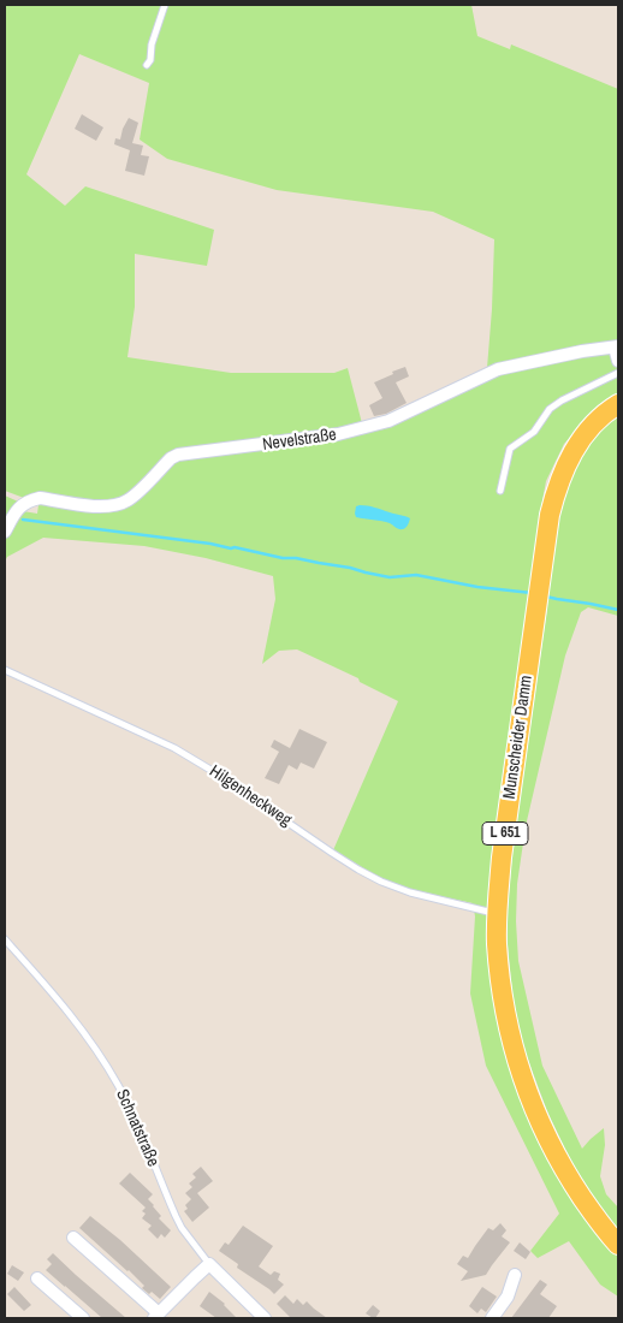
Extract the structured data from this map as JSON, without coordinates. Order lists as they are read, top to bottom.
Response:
{
  "streets": {
    "main road": ["Munscheider Damm", "L 651"],
    "street": ["Nevelstraße", "Schnatstraße"],
    "lane": ["Hilgenheckweg"]
  },
  "crossings": [
    ["Munscheider Damm", "Hilgenheckweg"]
  ]
}
